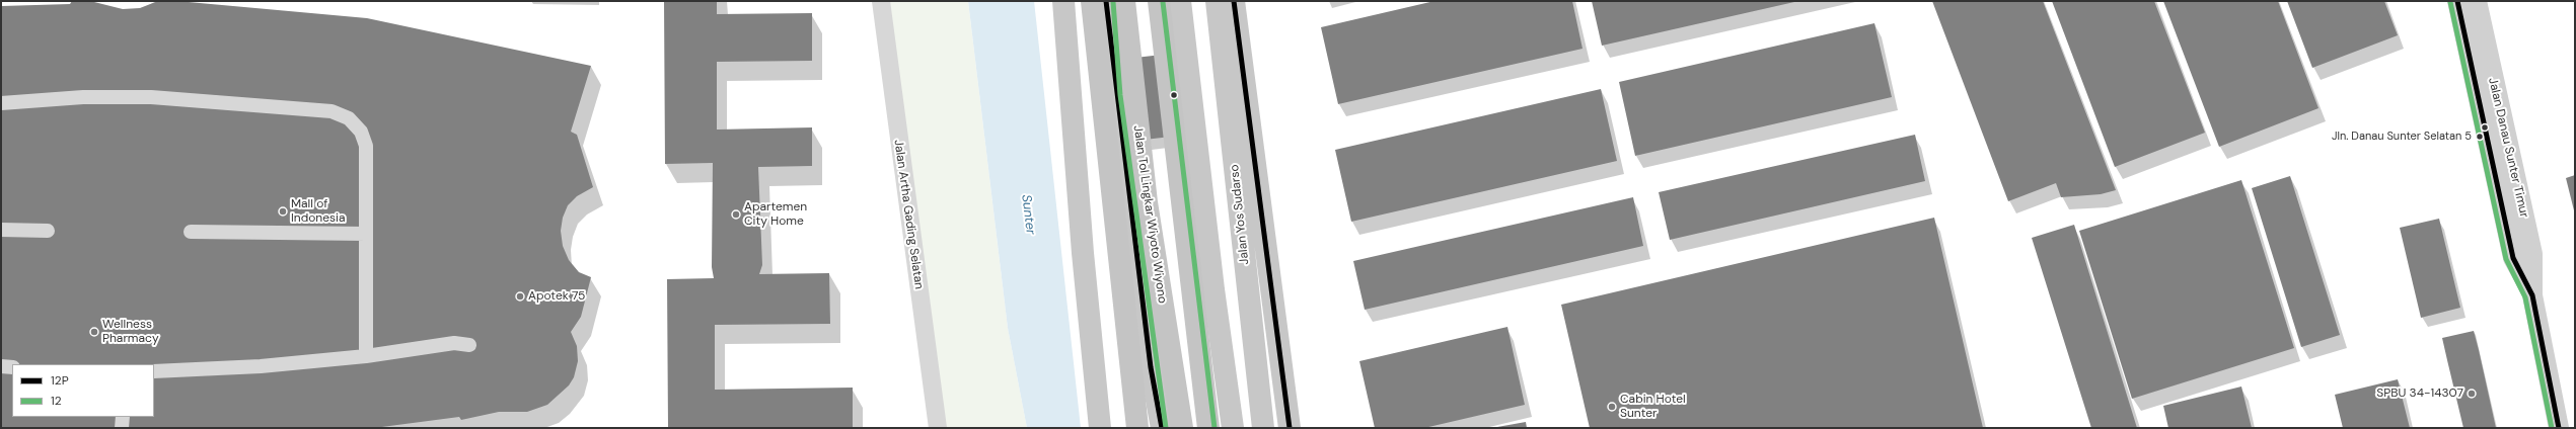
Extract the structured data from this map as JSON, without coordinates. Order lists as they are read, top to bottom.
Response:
{
  "streets": {
    "highway": ["Jalan Tol Lingkar Wiyoto Wiyono", "Jalan Yos Sudarso"],
    "main road": ["Jalan Danau Sunter Timur"],
    "street": ["Jalan Artha Gading Selatan"]
  },
  "water": ["Sunter"],
  "places": [
    "Jln. Danau Sunter Selatan 5",
    "Mall of Indonesia",
    "Apartemen City Home",
    "Apotek 75",
    "Wellness Pharmacy",
    "SPBU 34-14307",
    "Cabin Hotel Sunter"
  ],
  "lines": ["transit line 12P", "transit line 12"],
  "legend": ["12P", "12"]
}
